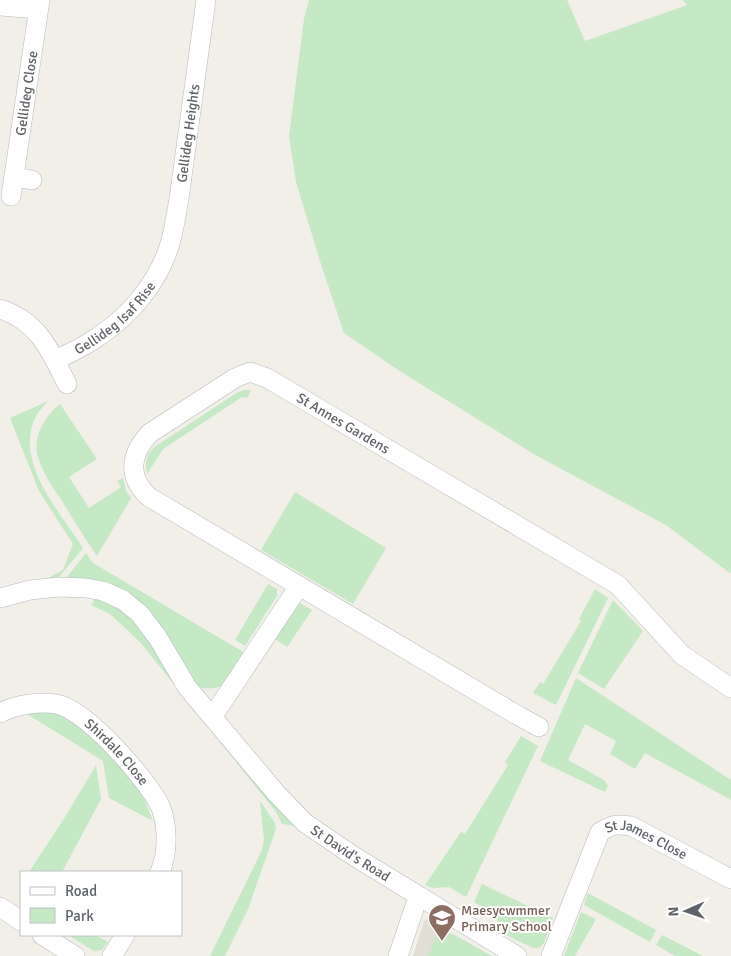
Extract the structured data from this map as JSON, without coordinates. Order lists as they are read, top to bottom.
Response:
{
  "streets": {
    "street": [
      "Gellideg Close",
      "Gellideg Heights",
      "Gellideg Isaf Rise",
      "St Annes Gardens",
      "Shirdale Close",
      "St James Close",
      "St David's Road"
    ]
  },
  "crossings": [
    ["Gellideg Heights", "Gellideg Isaf Rise"]
  ],
  "places": {
    "school or university": ["Maesycwmmer Primary School"]
  },
  "legend": ["Road", "Park"],
  "north": "left"
}
